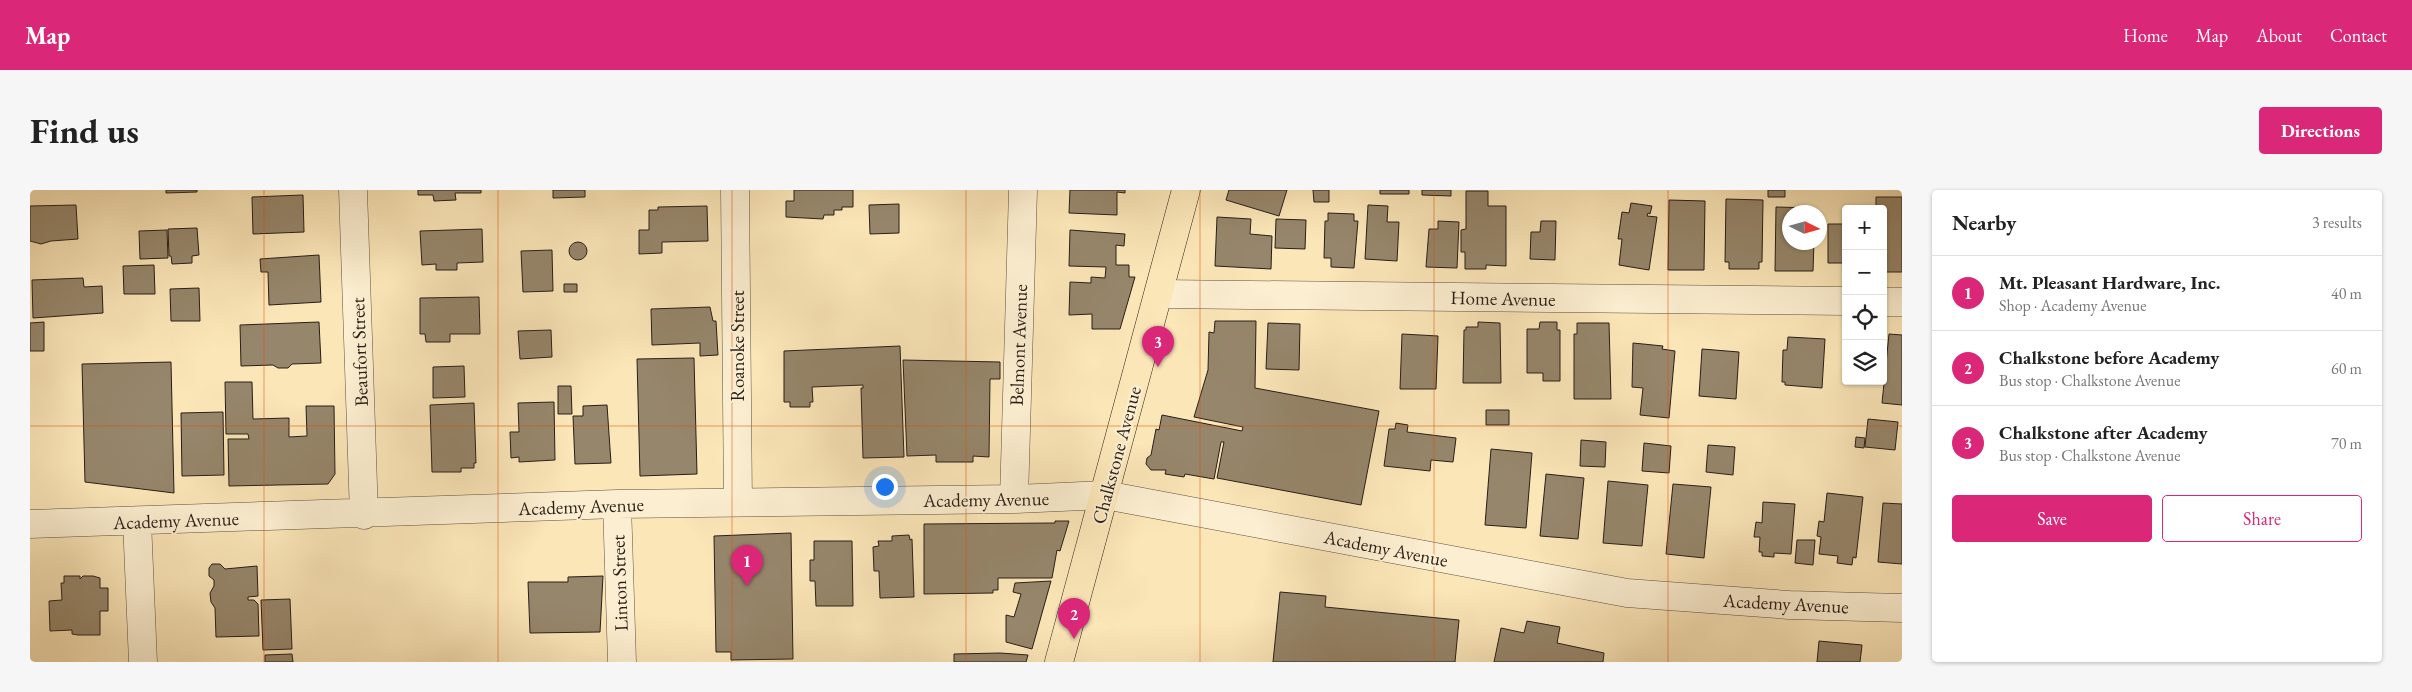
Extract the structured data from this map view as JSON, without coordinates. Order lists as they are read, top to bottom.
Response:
{
  "streets": {
    "main road": ["Chalkstone Avenue"],
    "street": [
      "Home Avenue",
      "Belmont Avenue",
      "Roanoke Street",
      "Beaufort Street",
      "Academy Avenue",
      "Linton Street"
    ]
  },
  "crossings": [
    ["Home Avenue", "Chalkstone Avenue"],
    ["Belmont Avenue", "Academy Avenue"],
    ["Roanoke Street", "Academy Avenue"],
    ["Beaufort Street", "Academy Avenue"],
    ["Chalkstone Avenue", "Academy Avenue"],
    ["Academy Avenue", "Linton Street"]
  ],
  "north": "right",
  "page": {
    "header": "Map",
    "nav": [
      "Home",
      "Map",
      "About",
      "Contact"
    ],
    "buttons": [
      "Directions",
      ["Save", "Share"]
    ],
    "title": "Find us",
    "heading": ["Nearby", "3 results"],
    "map_buttons": ["+", "−"],
    "list": [
      {
        "mark": "1",
        "name": "Mt. Pleasant Hardware, Inc.",
        "note": "Shop · Academy Avenue",
        "value": "40 m"
      },
      {
        "mark": "2",
        "name": "Chalkstone before Academy",
        "note": "Bus stop · Chalkstone Avenue",
        "value": "60 m"
      },
      {
        "mark": "3",
        "name": "Chalkstone after Academy",
        "note": "Bus stop · Chalkstone Avenue",
        "value": "70 m"
      }
    ],
    "pins": ["3", "1", "2"]
  }
}
